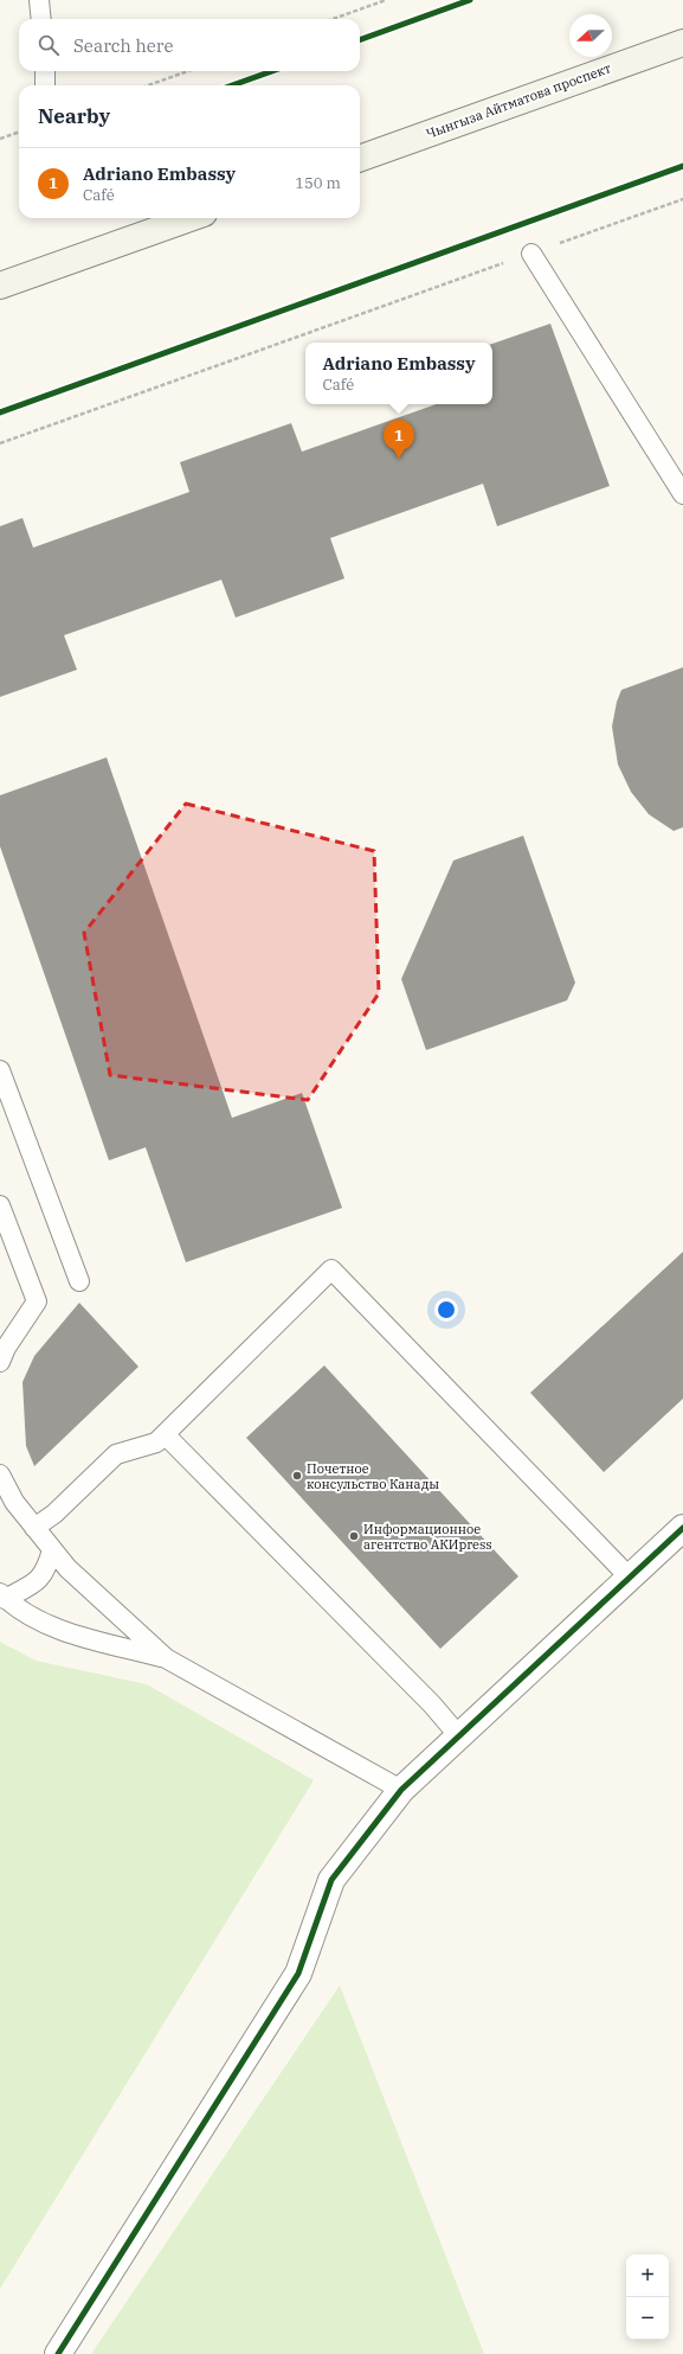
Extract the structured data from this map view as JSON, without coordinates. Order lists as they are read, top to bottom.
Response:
{
  "streets": {
    "main road": ["Чынгыза Айтматова проспект"]
  },
  "places": ["Почетное консульство Канады", "Информационное агентство АКИpress"],
  "north": "left",
  "page": {
    "search": "Search here",
    "heading": "Nearby",
    "list": [
      {
        "mark": "1",
        "name": "Adriano Embassy",
        "note": "Café",
        "value": "150 m"
      }
    ],
    "popup": ["Adriano Embassy", "Café"],
    "pins": "1",
    "map_buttons": ["+", "−"]
  }
}
